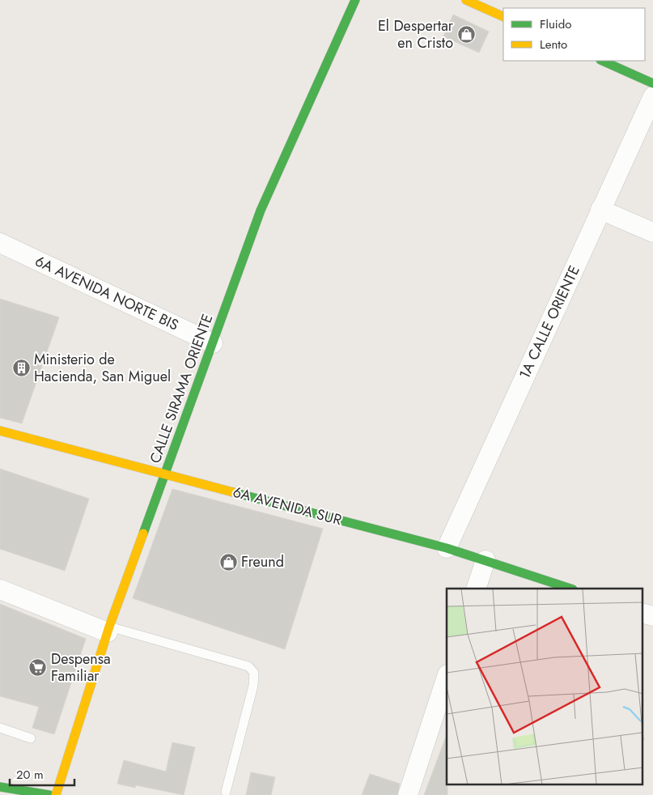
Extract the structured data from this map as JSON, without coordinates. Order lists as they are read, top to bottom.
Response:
{
  "streets": {
    "street": [
      "6A AVENIDA NORTE BIS",
      "1A CALLE ORIENTE",
      "CALLE SIRAMA ORIENTE",
      "6A AVENIDA SUR"
    ]
  },
  "crossings": [
    ["6A AVENIDA NORTE BIS", "CALLE SIRAMA ORIENTE"],
    ["1A CALLE ORIENTE", "6A AVENIDA SUR"],
    ["CALLE SIRAMA ORIENTE", "6A AVENIDA SUR"]
  ],
  "places": {
    "shop": ["El Despertar en Cristo", "Freund"],
    "building": ["Ministerio de Hacienda, San Miguel"],
    "supermarket": ["Despensa Familiar"]
  },
  "legend": ["Fluido", "Lento"],
  "scale_bar": "20 m"
}
